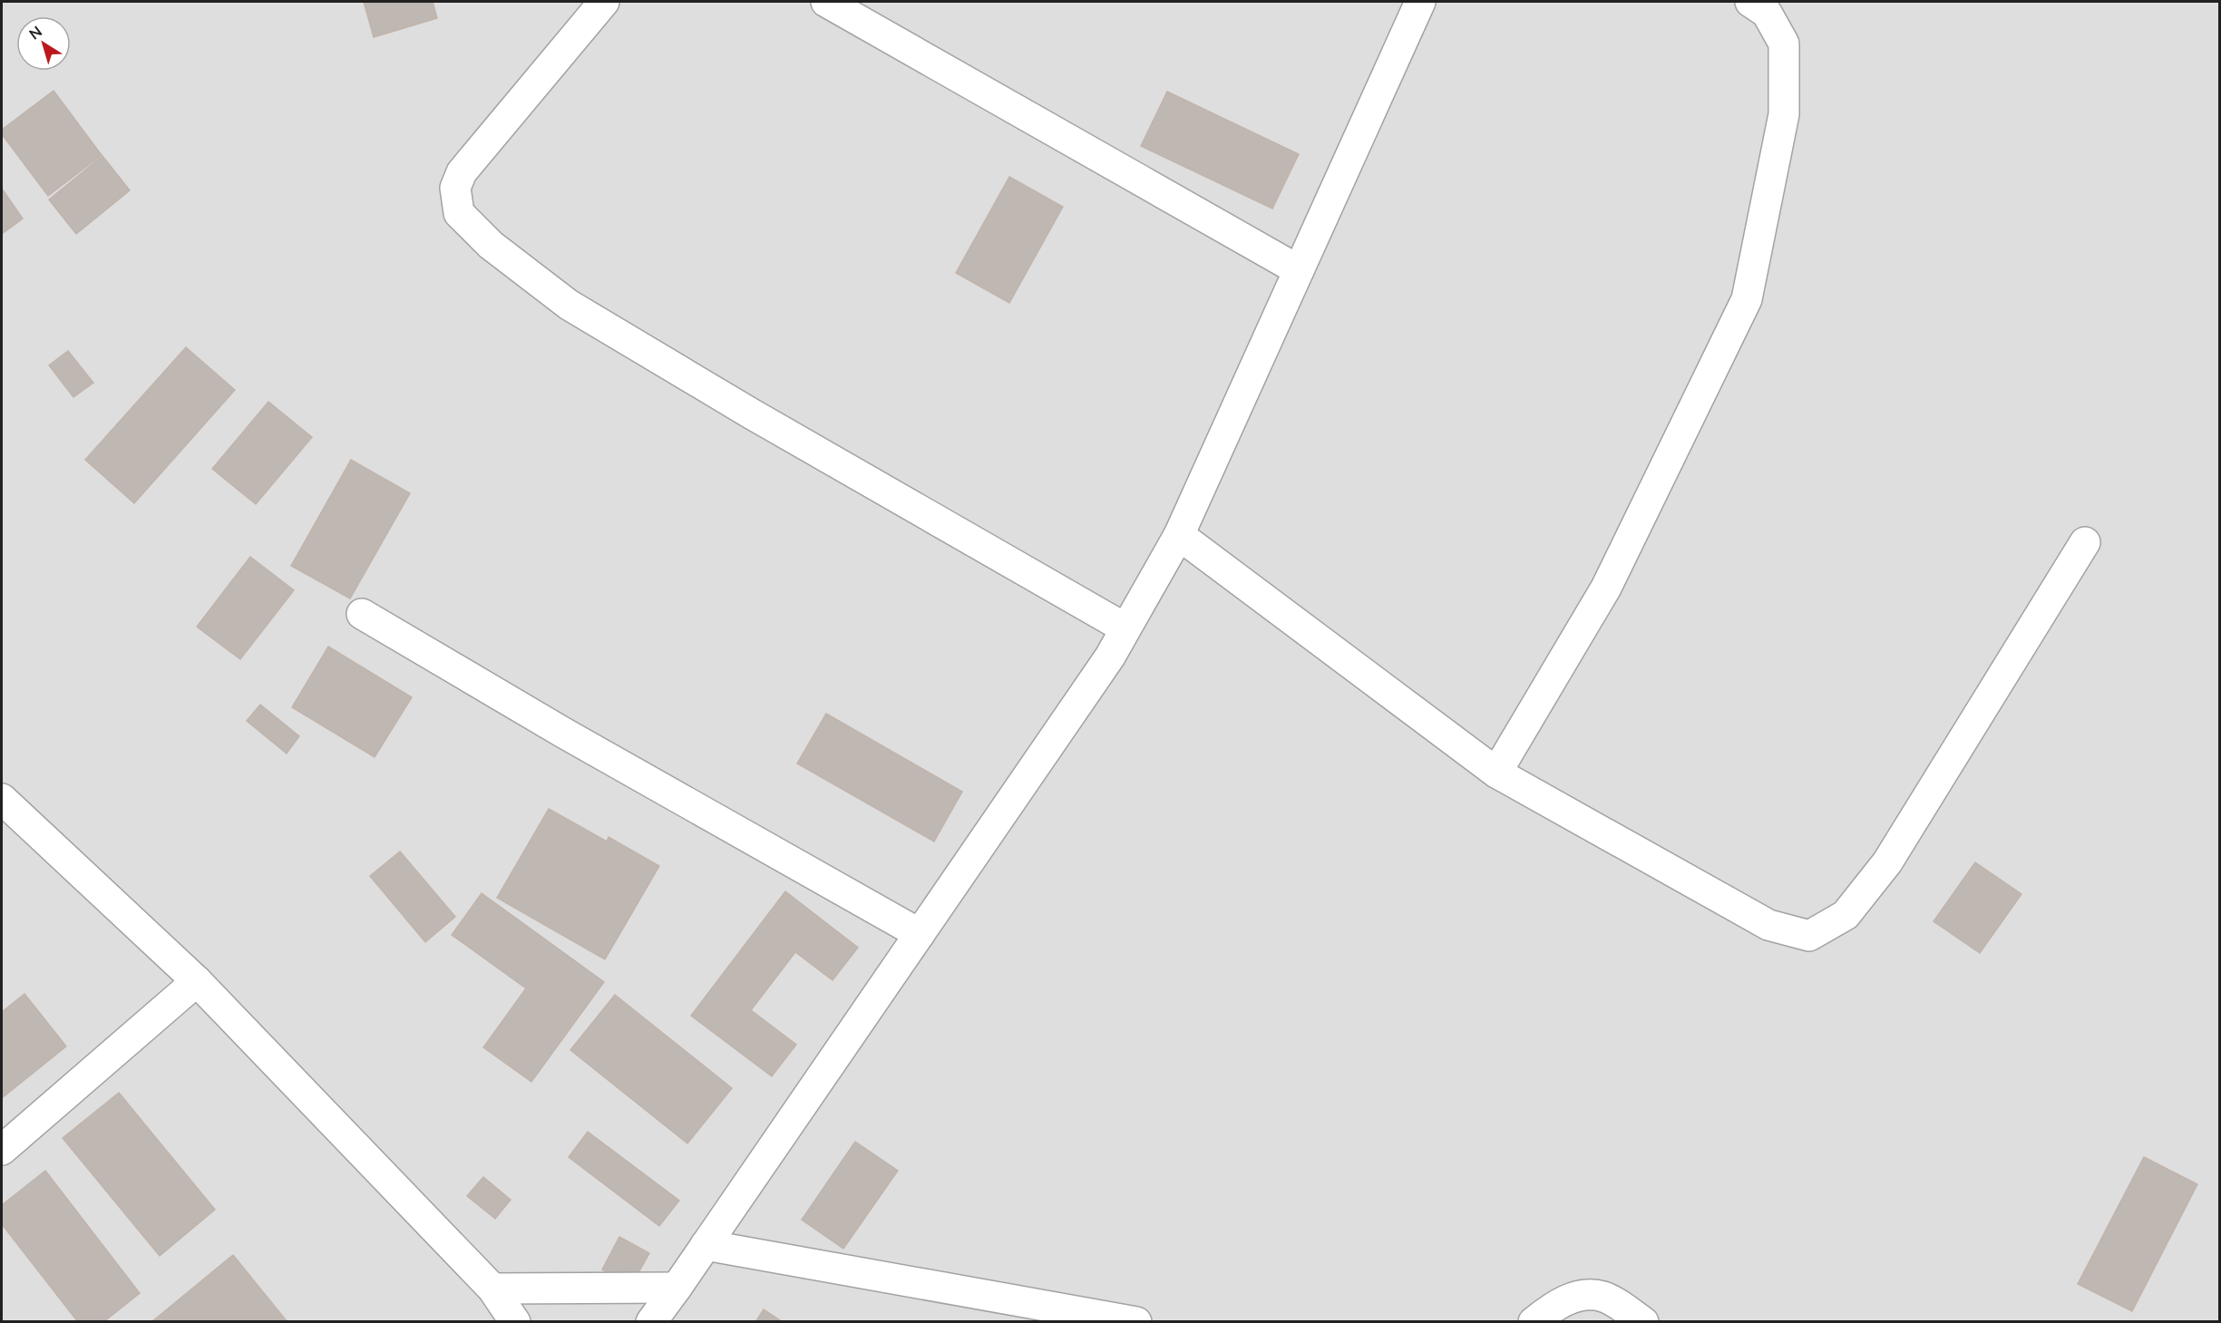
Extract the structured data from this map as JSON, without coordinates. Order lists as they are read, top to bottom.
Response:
{
  "north": "top left"
}
